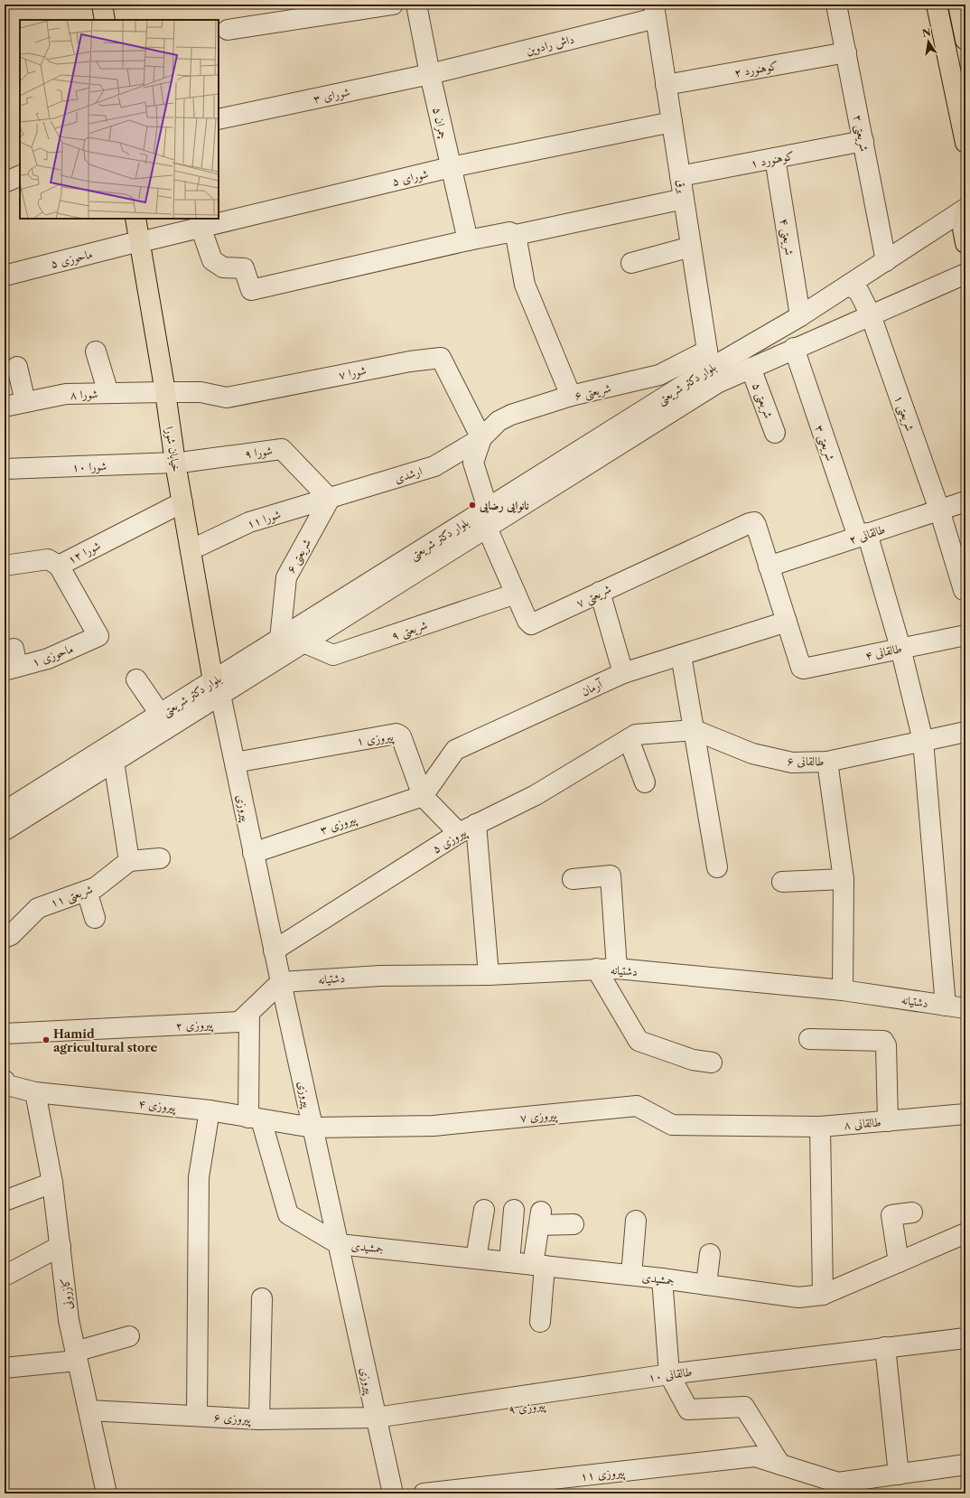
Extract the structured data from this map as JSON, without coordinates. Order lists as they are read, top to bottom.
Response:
{
  "streets": {
    "main road": ["خیابان شورا"],
    "street": [
      "داش رادوین",
      "کوهنورد ۲",
      "شورای ۳",
      "چمران ۵",
      "شریعتی ۲",
      "کوهنورد ۱",
      "شورای ۵",
      "برق",
      "شریعتی ۴",
      "ماحوزی ۵",
      "شورا ۷",
      "بلوار دکتر شریعتی",
      "شریعتی ۶",
      "شورا ۸",
      "شریعتی ۵",
      "شریعتی ۱",
      "شریعتی ۳",
      "شورا ۹",
      "شورا ۱۰",
      "ارشدی",
      "شورا ۱۱",
      "طالقانی ۲",
      "شورا ۱۲",
      "شریعتی ۷",
      "شریعتی ۹",
      "طالقانی ۴",
      "ماحوزی ۱",
      "آرمان",
      "پیروزی ۱",
      "طالقانی ۶",
      "پیروزی",
      "پیروزی ۳",
      "پیروزی ۵",
      "شریعتی ۱۱",
      "دشتیانه",
      "پیروزی ۲",
      "پیروزی ۴",
      "پیروزی ۷",
      "طالقانی ۸",
      "جمشیدی",
      "کازرونی",
      "طالقانی ۱۰",
      "پیروزی ۶",
      "پیروزی ۱۱"
    ]
  },
  "crossings": [
    ["داش رادوین", "شورای ۳"],
    ["داش رادوین", "چمران ۵"],
    ["داش رادوین", "برق"],
    ["کوهنورد ۲", "شریعتی ۲"],
    ["کوهنورد ۲", "برق"],
    ["شورای ۳", "چمران ۵"],
    ["چمران ۵", "شورای ۵"],
    ["شریعتی ۲", "کوهنورد ۱"],
    ["شریعتی ۲", "بلوار دکتر شریعتی"],
    ["کوهنورد ۱", "برق"],
    ["کوهنورد ۱", "شریعتی ۴"],
    ["شورای ۵", "برق"],
    ["شورای ۵", "ماحوزی ۵"],
    ["شورای ۵", "خیابان شورا"],
    ["برق", "بلوار دکتر شریعتی"],
    ["برق", "شریعتی ۶"],
    ["شریعتی ۴", "بلوار دکتر شریعتی"],
    ["ماحوزی ۵", "خیابان شورا"],
    ["شورا ۷", "شریعتی ۶"],
    ["شورا ۷", "شورا ۸"],
    ["شورا ۷", "خیابان شورا"],
    ["شورا ۷", "ارشدی"],
    ["بلوار دکتر شریعتی", "شریعتی ۶"],
    ["بلوار دکتر شریعتی", "شریعتی ۵"],
    ["بلوار دکتر شریعتی", "شریعتی ۱"],
    ["بلوار دکتر شریعتی", "شریعتی ۳"],
    ["بلوار دکتر شریعتی", "خیابان شورا"],
    ["بلوار دکتر شریعتی", "شریعتی ۷"],
    ["بلوار دکتر شریعتی", "شریعتی ۹"],
    ["بلوار دکتر شریعتی", "پیروزی"],
    ["شریعتی ۶", "شورا ۹"],
    ["شریعتی ۶", "ارشدی"],
    ["شریعتی ۶", "شورا ۱۱"],
    ["شورا ۸", "خیابان شورا"],
    ["شریعتی ۱", "طالقانی ۲"],
    ["شریعتی ۳", "طالقانی ۲"],
    ["شریعتی ۳", "طالقانی ۴"],
    ["شریعتی ۳", "طالقانی ۶"],
    ["شریعتی ۳", "دشتیانه"],
    ["خیابان شورا", "شورا ۹"],
    ["خیابان شورا", "شورا ۱۰"],
    ["خیابان شورا", "شورا ۱۱"],
    ["خیابان شورا", "شورا ۱۲"],
    ["خیابان شورا", "پیروزی"],
    ["شورا ۹", "شورا ۱۰"],
    ["شورا ۹", "ارشدی"],
    ["شورا ۹", "شورا ۱۱"],
    ["ارشدی", "شورا ۱۱"],
    ["طالقانی ۲", "شریعتی ۷"],
    ["شورا ۱۲", "ماحوزی ۱"],
    ["شریعتی ۷", "شریعتی ۹"],
    ["طالقانی ۴", "آرمان"],
    ["آرمان", "پیروزی ۱"],
    ["آرمان", "پیروزی ۳"],
    ["پیروزی ۱", "پیروزی"],
    ["پیروزی ۱", "پیروزی ۳"],
    ["پیروزی ۱", "پیروزی ۵"],
    ["طالقانی ۶", "پیروزی ۵"],
    ["پیروزی", "پیروزی ۳"],
    ["پیروزی", "پیروزی ۵"],
    ["پیروزی", "دشتیانه"],
    ["پیروزی", "پیروزی ۲"],
    ["پیروزی", "پیروزی ۴"],
    ["پیروزی", "پیروزی ۷"],
    ["پیروزی", "جمشیدی"],
    ["پیروزی", "طالقانی ۱۰"],
    ["پیروزی", "پیروزی ۶"],
    ["دشتیانه", "پیروزی ۲"],
    ["پیروزی ۴", "پیروزی ۷"],
    ["پیروزی ۴", "کازرونی"],
    ["پیروزی ۷", "طالقانی ۸"],
    ["کازرونی", "پیروزی ۶"],
    ["طالقانی ۱۰", "پیروزی ۶"]
  ],
  "places": ["نانوایی رضایی", "Hamid agricultural store"],
  "north": "top"
}
